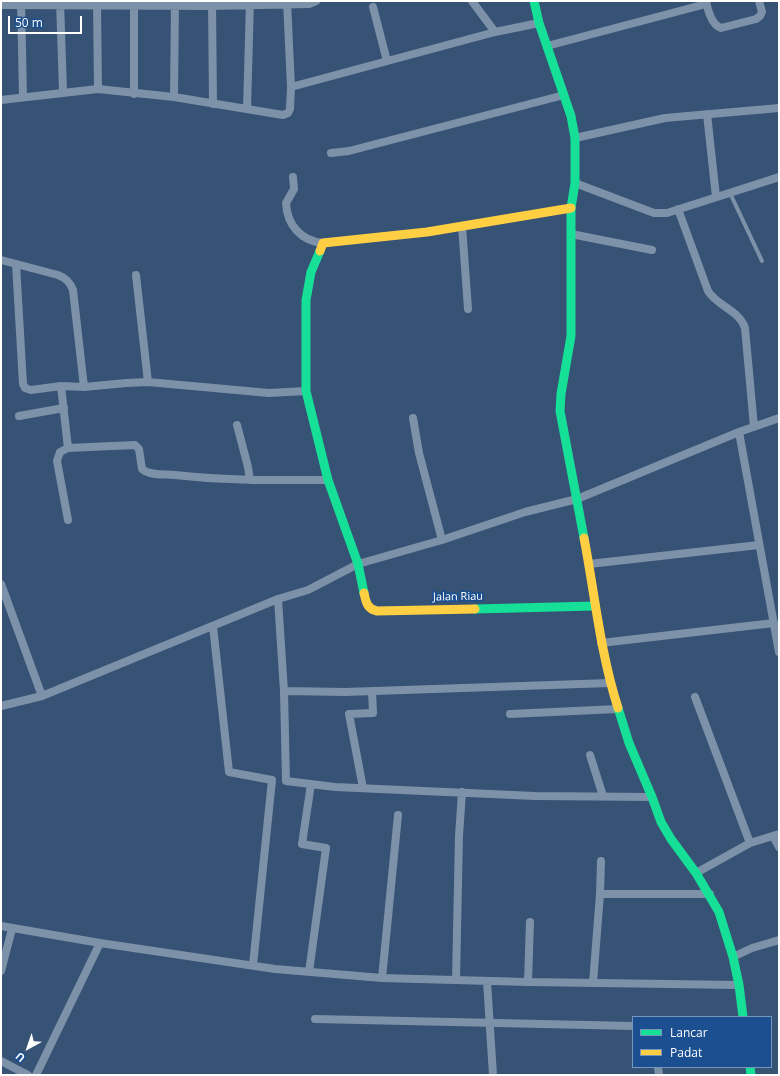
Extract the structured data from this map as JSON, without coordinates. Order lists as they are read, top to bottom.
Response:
{
  "streets": {
    "street": ["Jalan Riau"]
  },
  "legend": ["Lancar", "Padat"],
  "scale_bar": "50 m",
  "north": "bottom left"
}
